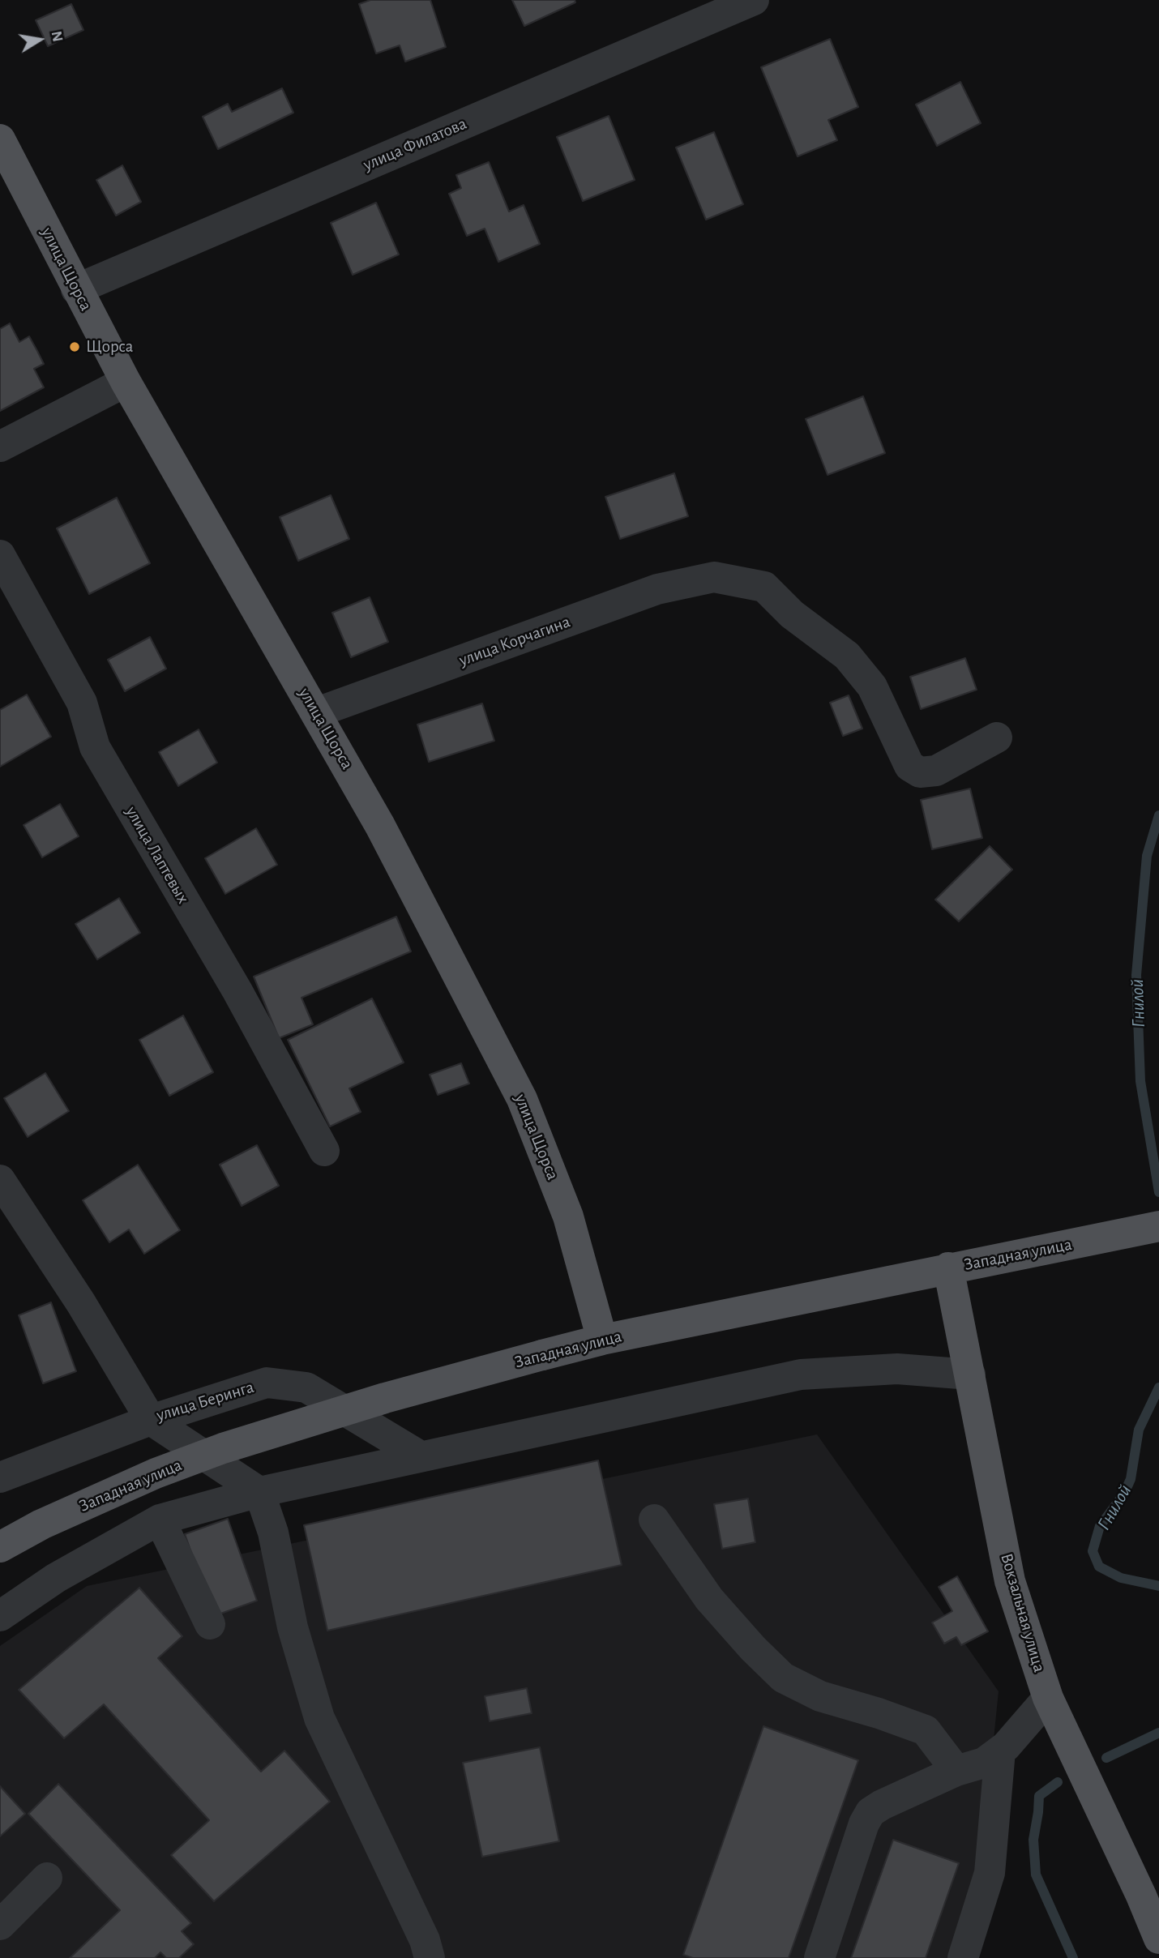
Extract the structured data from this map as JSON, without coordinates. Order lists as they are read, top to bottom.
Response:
{
  "streets": {
    "main road": ["улица Щорса", "Западная улица", "Вокзальная улица"],
    "street": [
      "улица Филатова",
      "улица Корчагина",
      "улица Лаптевых",
      "улица Беринга"
    ]
  },
  "crossings": [
    ["улица Филатова", "улица Щорса"],
    ["улица Щорса", "улица Корчагина"],
    ["улица Щорса", "Западная улица"],
    ["Западная улица", "Вокзальная улица"]
  ],
  "water": ["Гнилой"],
  "places": ["Щорса"],
  "north": "right"
}
